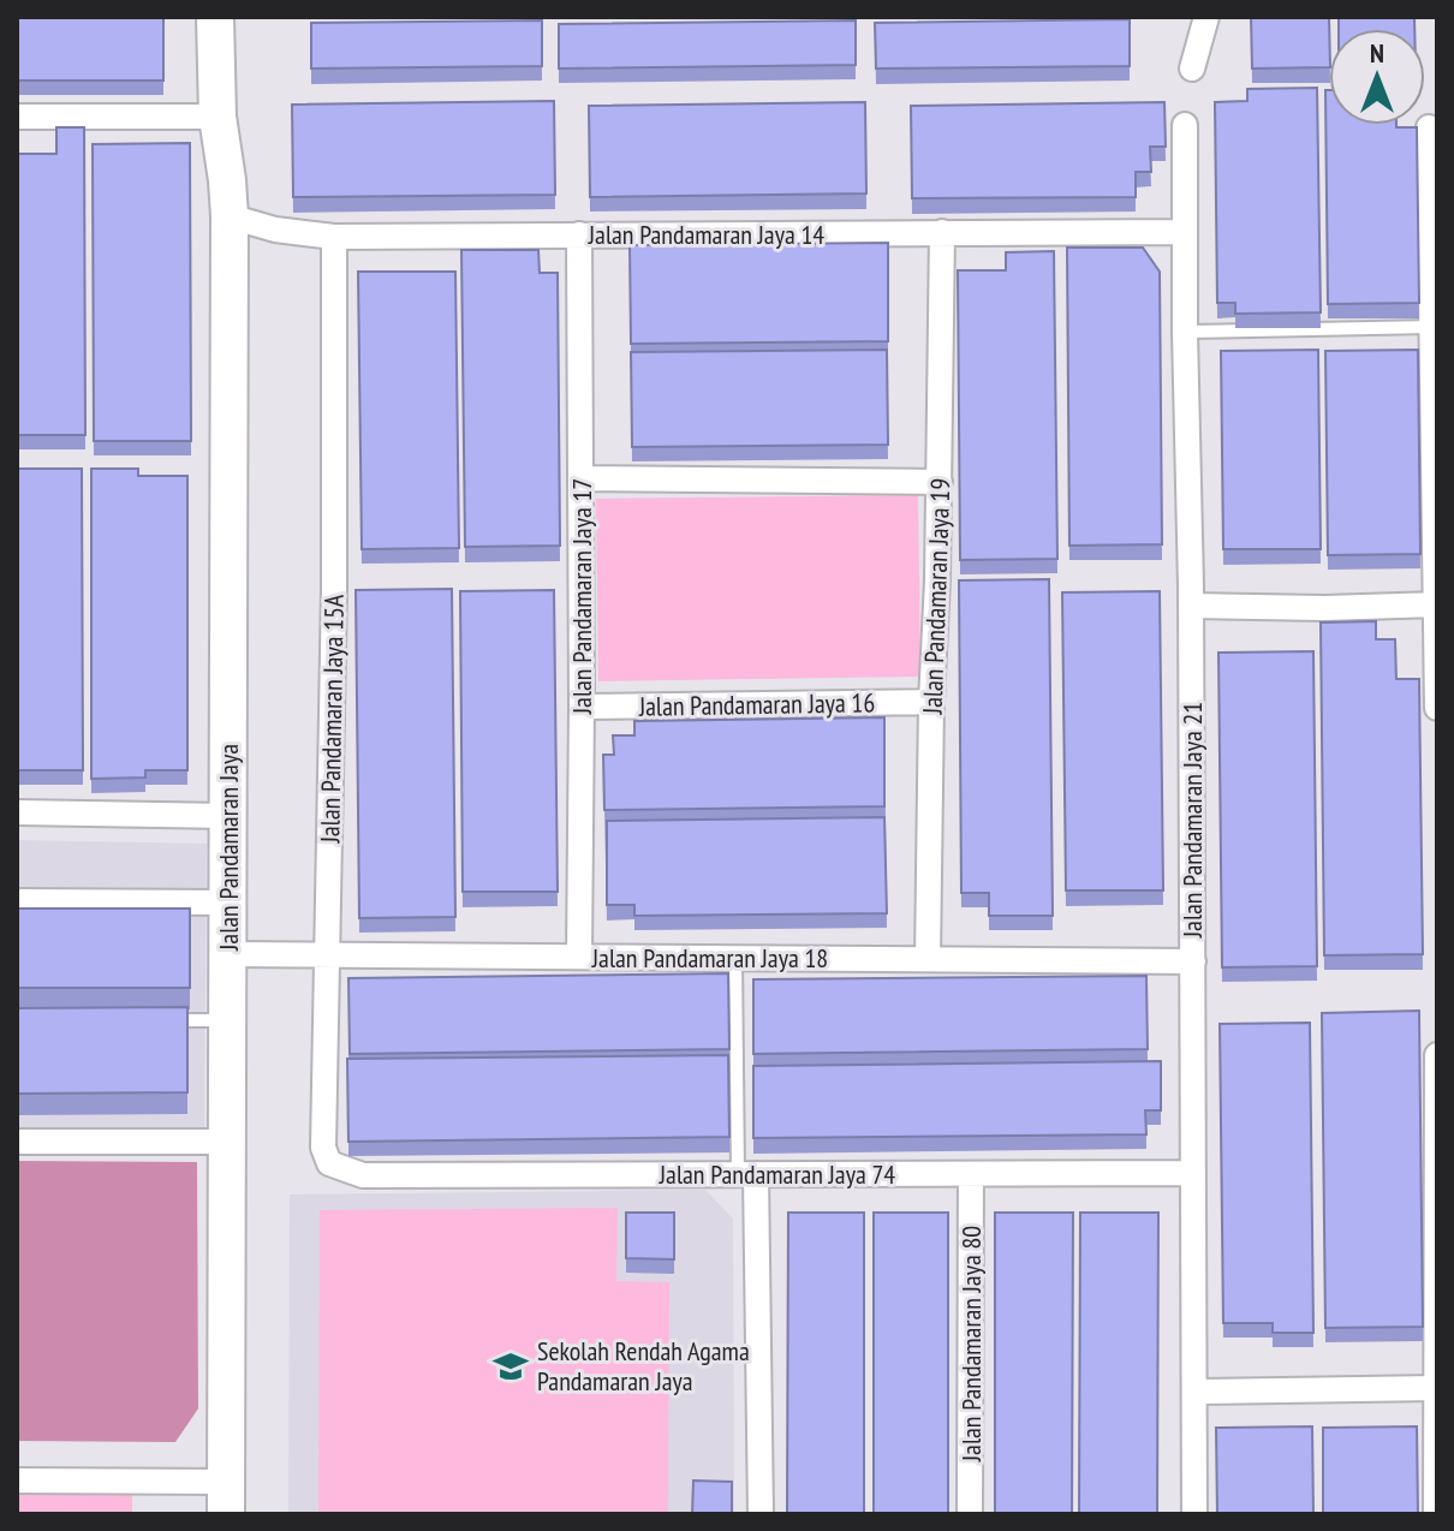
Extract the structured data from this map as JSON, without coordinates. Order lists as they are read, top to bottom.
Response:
{
  "streets": {
    "main road": ["Jalan Pandamaran Jaya"],
    "street": [
      "Jalan Pandamaran Jaya 14",
      "Jalan Pandamaran Jaya 17",
      "Jalan Pandamaran Jaya 19",
      "Jalan Pandamaran Jaya 16",
      "Jalan Pandamaran Jaya 15A",
      "Jalan Pandamaran Jaya 21",
      "Jalan Pandamaran Jaya 18",
      "Jalan Pandamaran Jaya 74",
      "Jalan Pandamaran Jaya 80"
    ]
  },
  "crossings": [
    ["Jalan Pandamaran Jaya 14", "Jalan Pandamaran Jaya 17"],
    ["Jalan Pandamaran Jaya 14", "Jalan Pandamaran Jaya 19"],
    ["Jalan Pandamaran Jaya 14", "Jalan Pandamaran Jaya 15A"],
    ["Jalan Pandamaran Jaya 14", "Jalan Pandamaran Jaya 21"],
    ["Jalan Pandamaran Jaya 14", "Jalan Pandamaran Jaya"],
    ["Jalan Pandamaran Jaya 17", "Jalan Pandamaran Jaya 16"],
    ["Jalan Pandamaran Jaya 17", "Jalan Pandamaran Jaya 18"],
    ["Jalan Pandamaran Jaya 19", "Jalan Pandamaran Jaya 16"],
    ["Jalan Pandamaran Jaya 19", "Jalan Pandamaran Jaya 18"],
    ["Jalan Pandamaran Jaya 15A", "Jalan Pandamaran Jaya 18"],
    ["Jalan Pandamaran Jaya 15A", "Jalan Pandamaran Jaya 74"],
    ["Jalan Pandamaran Jaya 21", "Jalan Pandamaran Jaya 18"],
    ["Jalan Pandamaran Jaya 21", "Jalan Pandamaran Jaya 74"],
    ["Jalan Pandamaran Jaya", "Jalan Pandamaran Jaya 18"],
    ["Jalan Pandamaran Jaya 74", "Jalan Pandamaran Jaya 80"]
  ],
  "places": {
    "school or university": ["Sekolah Rendah Agama Pandamaran Jaya"]
  },
  "north": "top"
}
